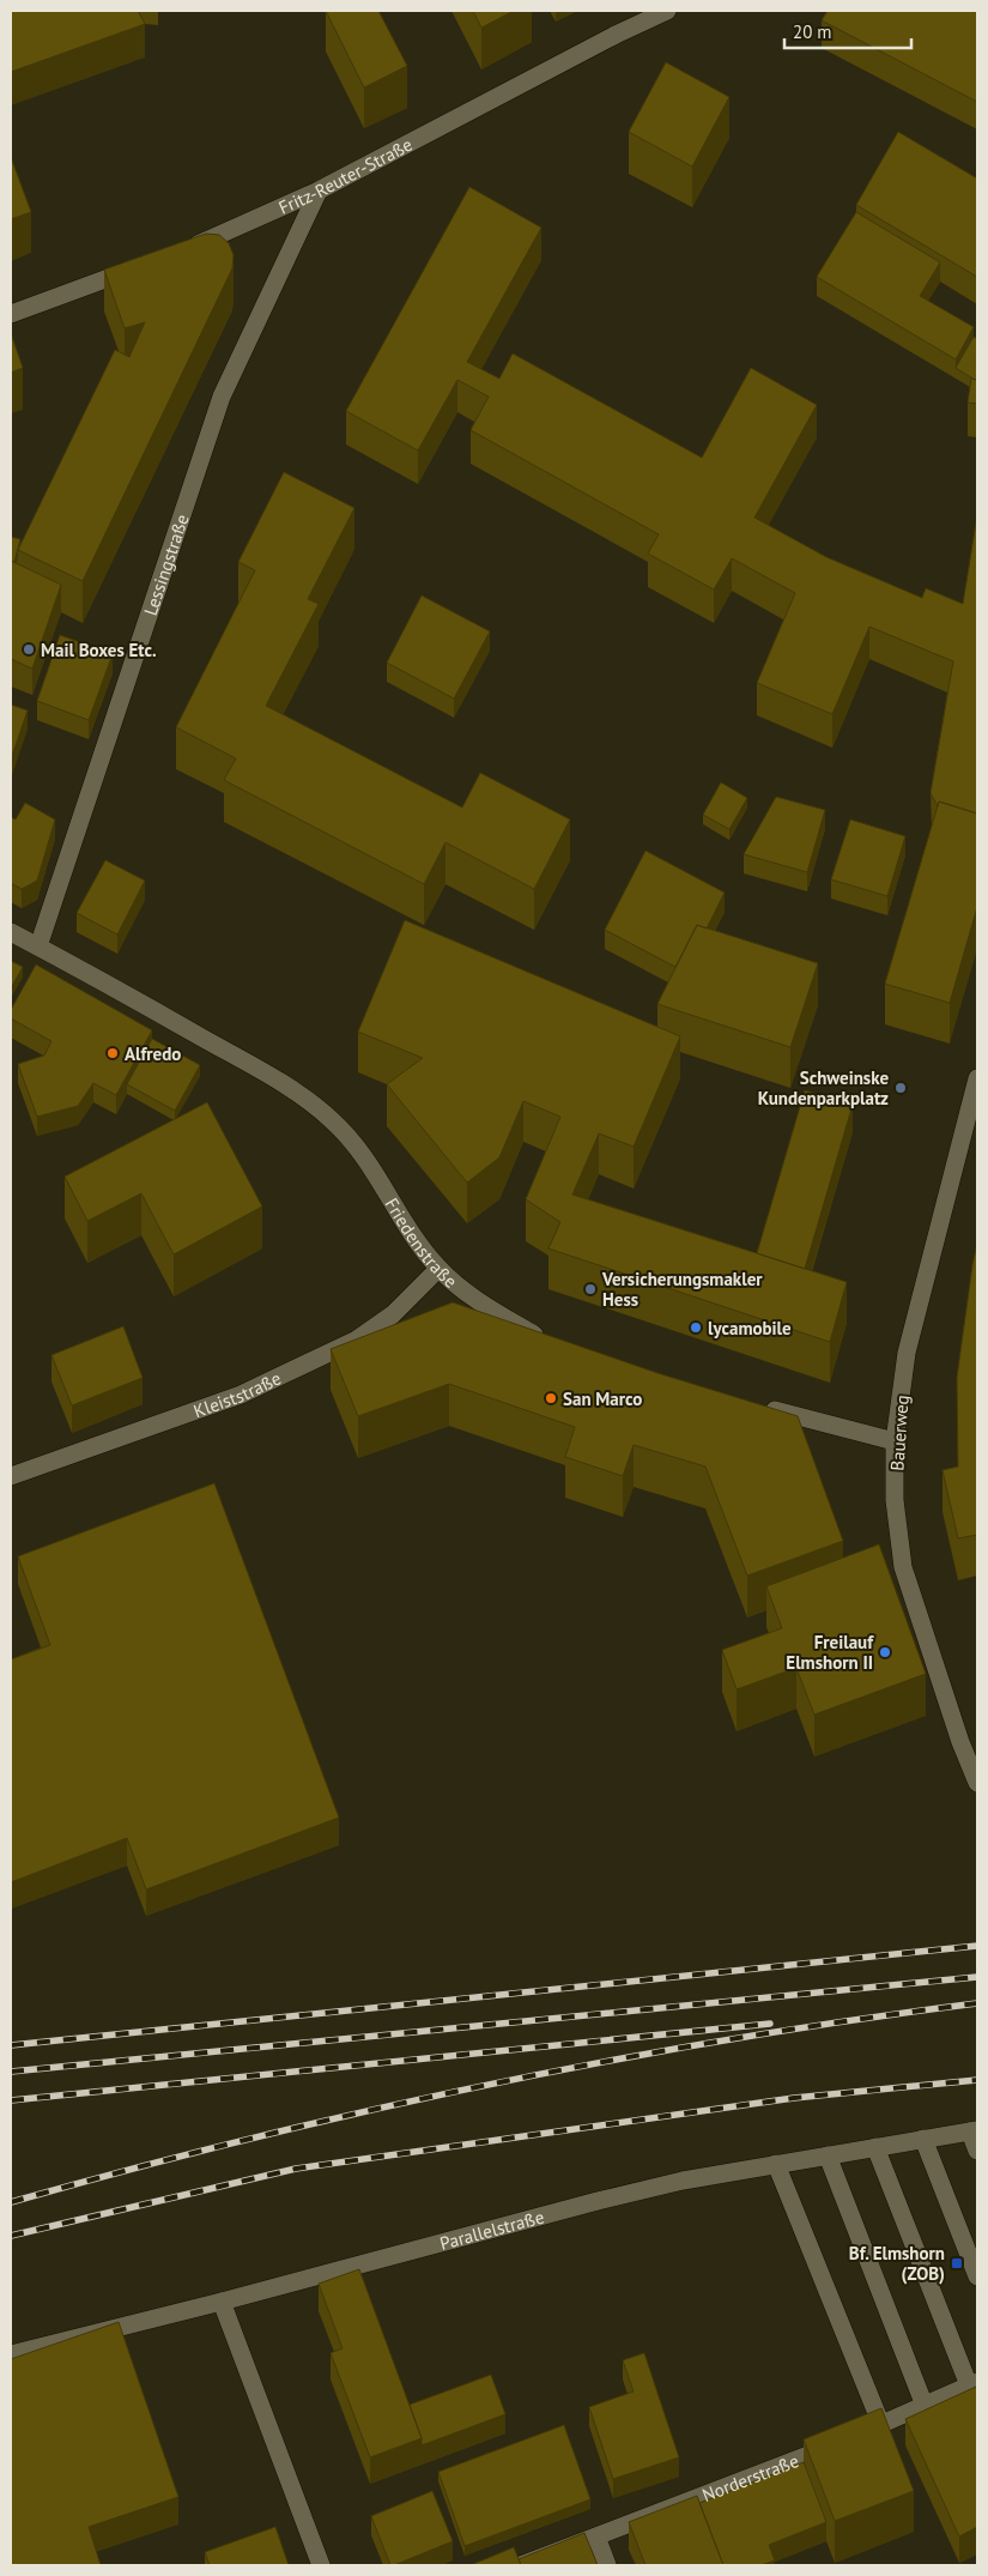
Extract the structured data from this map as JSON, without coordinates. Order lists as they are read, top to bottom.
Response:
{
  "streets": {
    "street": [
      "Fritz-Reuter-Straße",
      "Lessingstraße",
      "Friedenstraße",
      "Kleiststraße",
      "Bauerweg",
      "Parallelstraße",
      "Norderstraße"
    ]
  },
  "crossings": [
    ["Fritz-Reuter-Straße", "Lessingstraße"],
    ["Lessingstraße", "Friedenstraße"],
    ["Friedenstraße", "Kleiststraße"]
  ],
  "places": {
    "other": [
      "Mail Boxes Etc.",
      "Alfredo",
      "Schweinske Kundenparkplatz",
      "Versicherungsmakler Hess",
      "lycamobile",
      "San Marco",
      "Freilauf Elmshorn II"
    ],
    "transit": ["Bf. Elmshorn (ZOB)"]
  },
  "scale_bar": "20 m"
}
